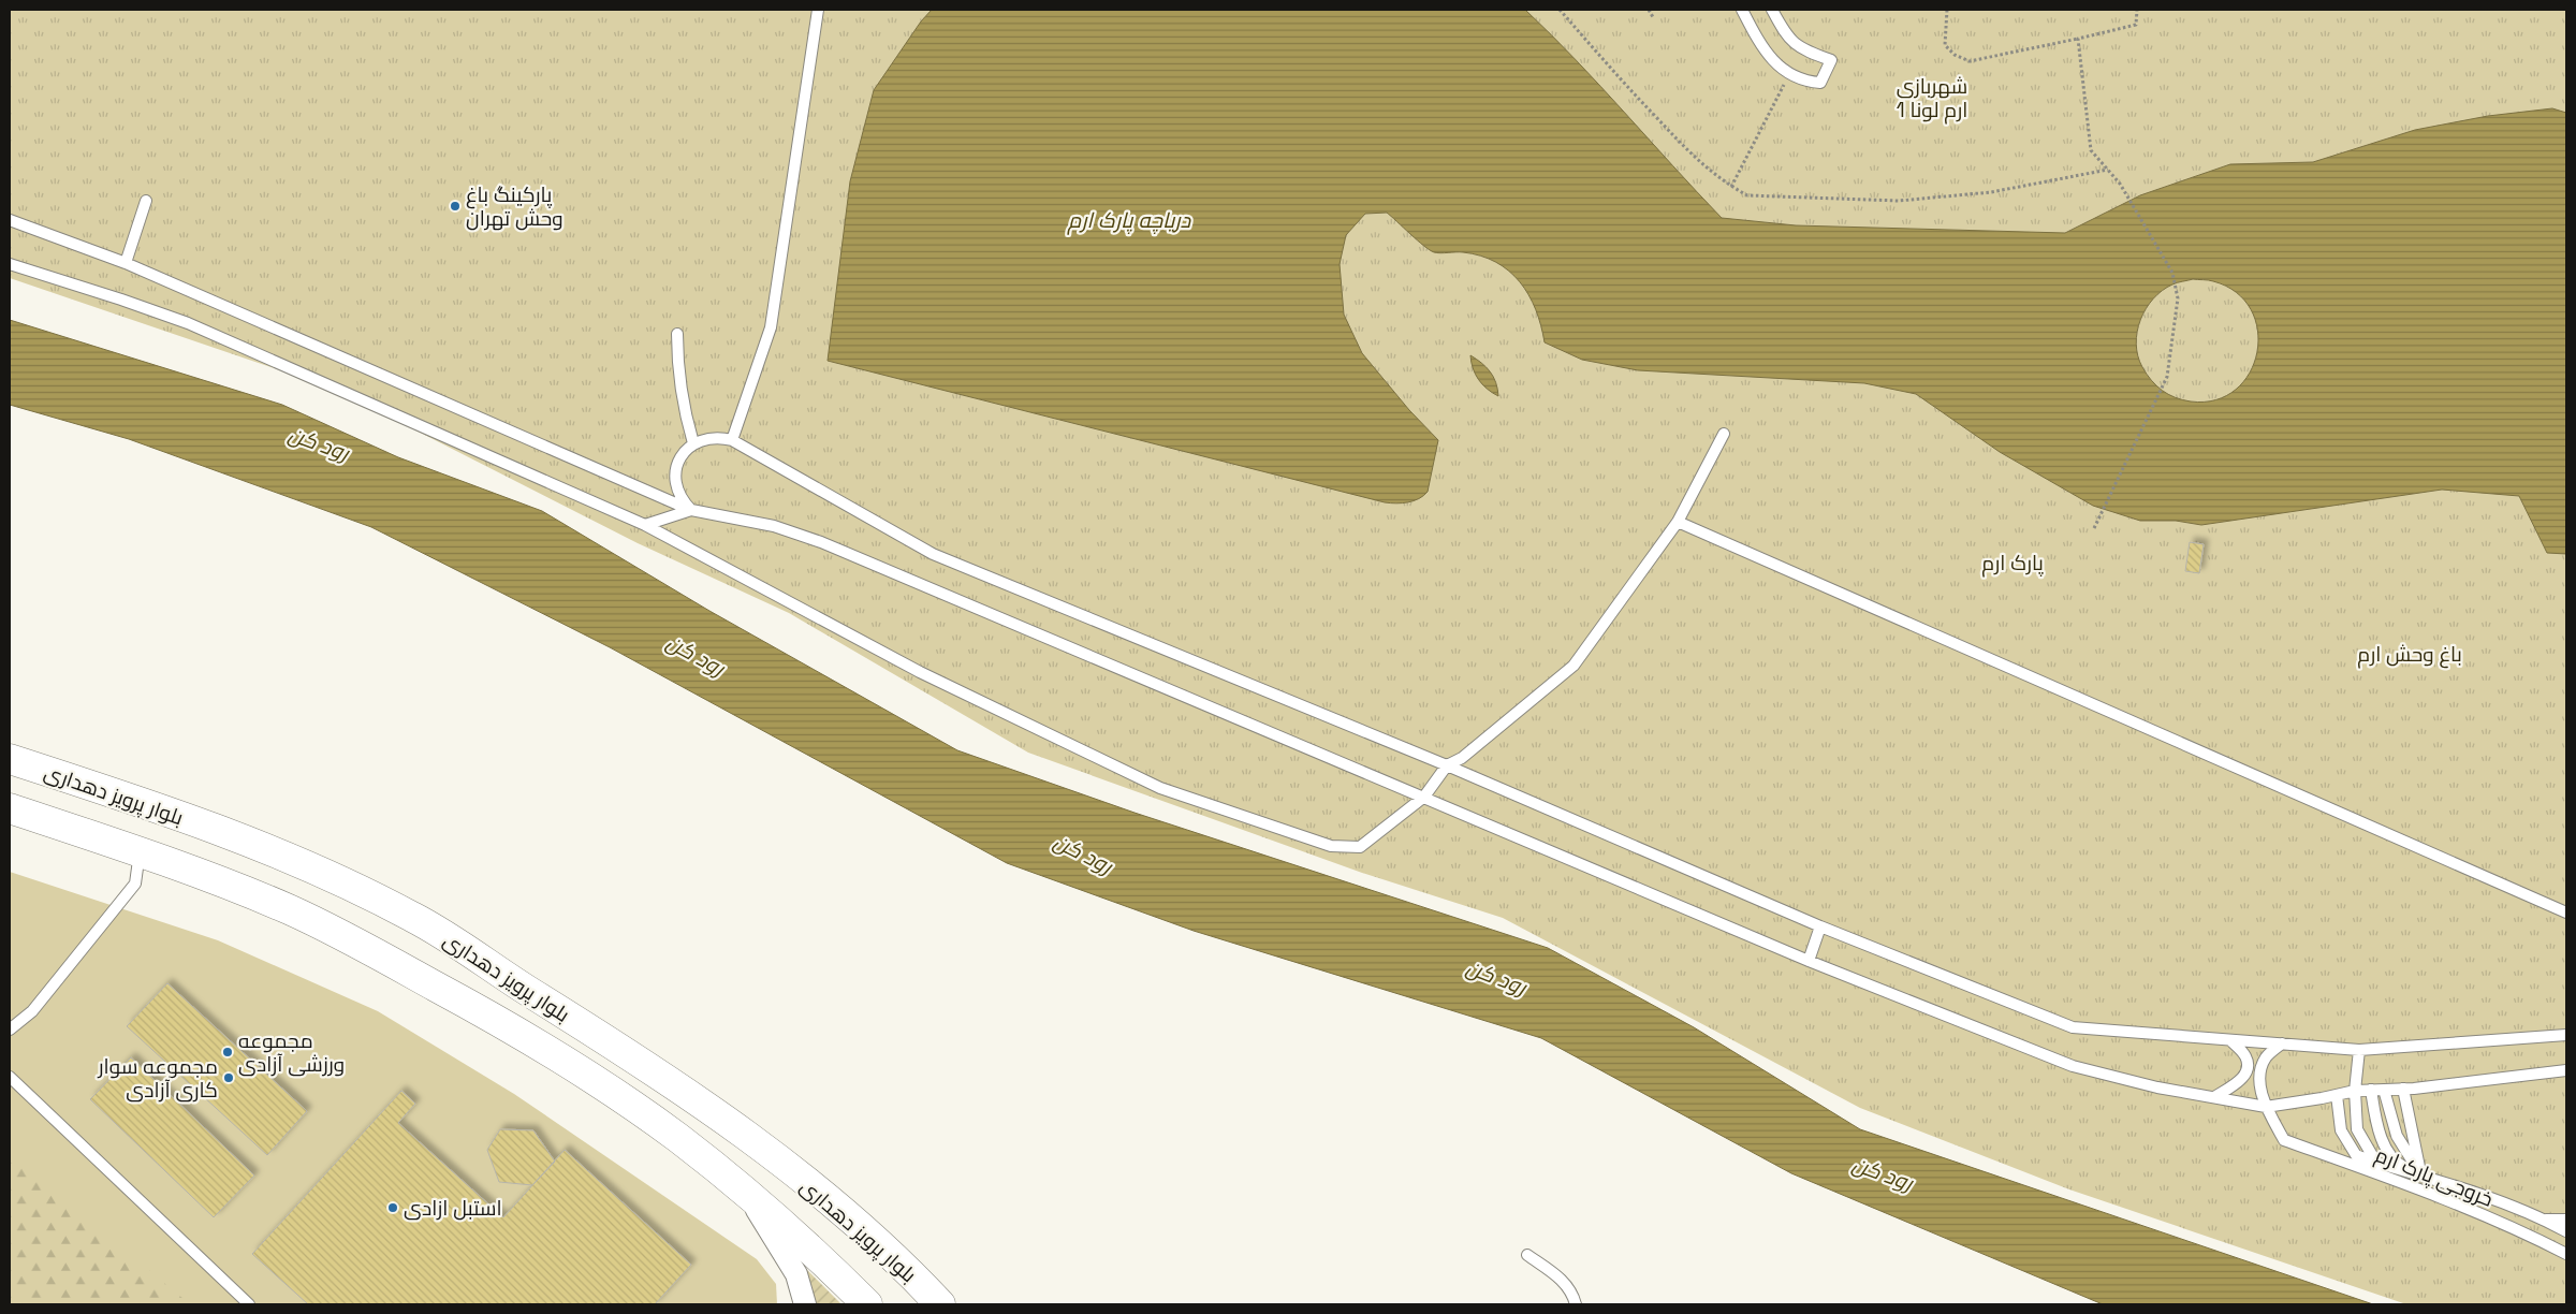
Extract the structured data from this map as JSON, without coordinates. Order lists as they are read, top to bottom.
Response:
{
  "streets": {
    "main road": ["بلوار پرویز دهداری"],
    "lane": ["خروجی پارک ارم"]
  },
  "water": ["دریاچه پارک ارم", "رود کن"],
  "parks": ["شهربازی ارم لونا 1", "پارک ارم", "باغ وحش ارم"],
  "places": [
    "پارکینگ باغ وحش تهران",
    "مجموعه ورزشی آزادی",
    "مجموعه سوار کاری آزادی",
    "استبل ازادی"
  ]
}
